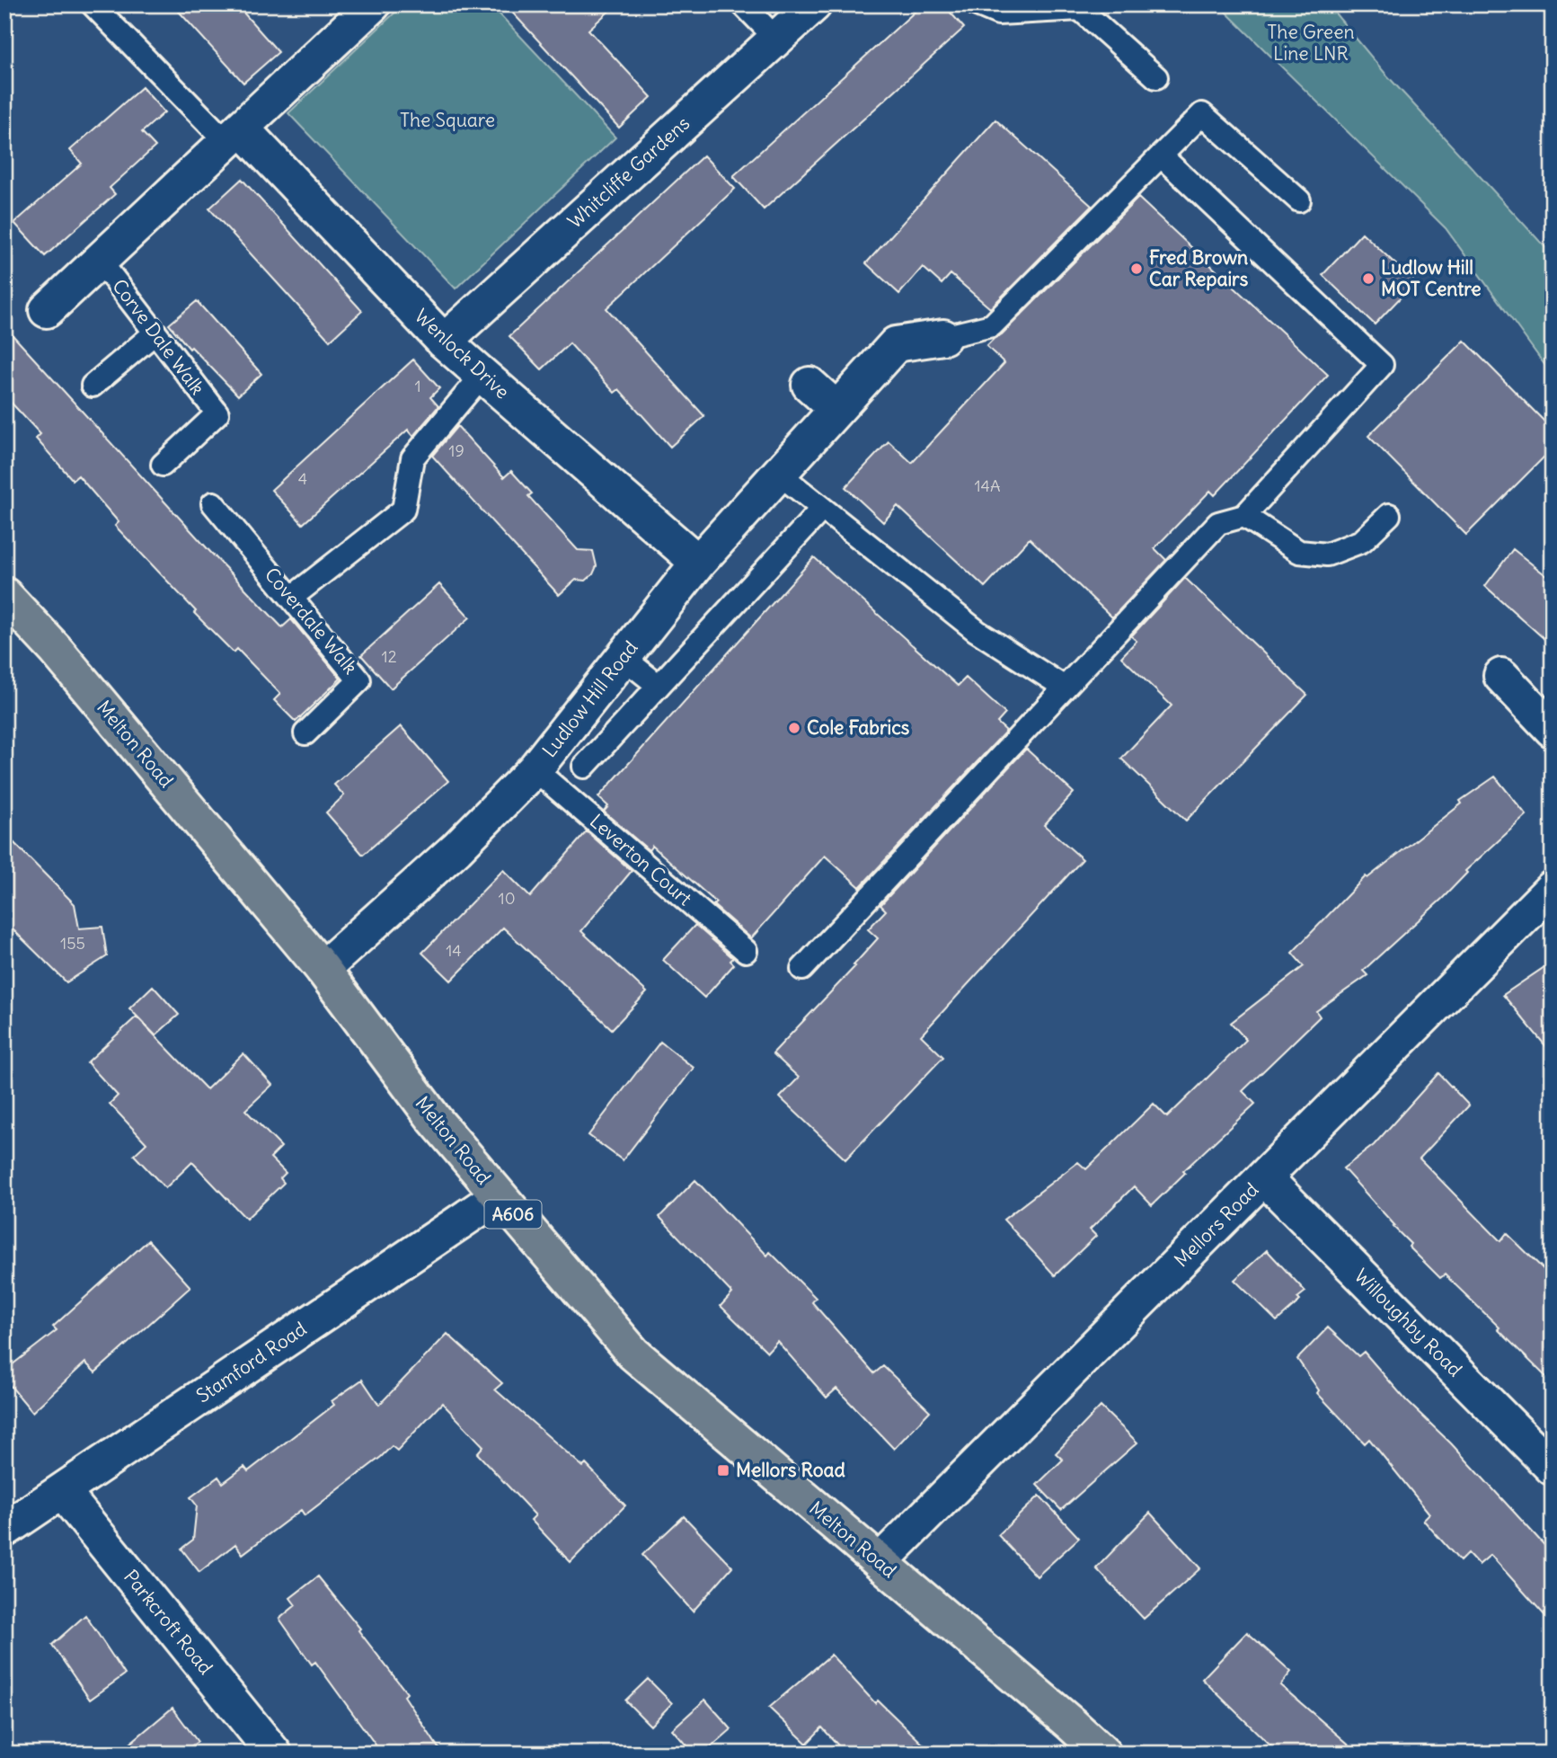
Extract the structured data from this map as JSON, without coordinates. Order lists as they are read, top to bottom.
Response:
{
  "streets": {
    "main road": ["Melton Road", "A606"],
    "street": [
      "Whitcliffe Gardens",
      "Wenlock Drive",
      "Ludlow Hill Road",
      "Mellors Road",
      "Willoughby Road",
      "Stamford Road",
      "Parkcroft Road"
    ],
    "lane": ["Corve Dale Walk", "Coverdale Walk", "Leverton Court"]
  },
  "crossings": [
    ["Whitcliffe Gardens", "Wenlock Drive"],
    ["Wenlock Drive", "Ludlow Hill Road"],
    ["Ludlow Hill Road", "Melton Road"],
    ["Ludlow Hill Road", "Leverton Court"],
    ["Melton Road", "Mellors Road"],
    ["Melton Road", "Stamford Road"],
    ["Mellors Road", "Willoughby Road"],
    ["Stamford Road", "Parkcroft Road"]
  ],
  "parks": ["The Green Line LNR", "The Square"],
  "places": {
    "other": ["Fred Brown Car Repairs", "Ludlow Hill MOT Centre", "Cole Fabrics"],
    "transit": ["Mellors Road"]
  },
  "house_numbers": [
    "1",
    "19",
    "4",
    "14A",
    "12",
    "10",
    "155",
    "14"
  ]
}
